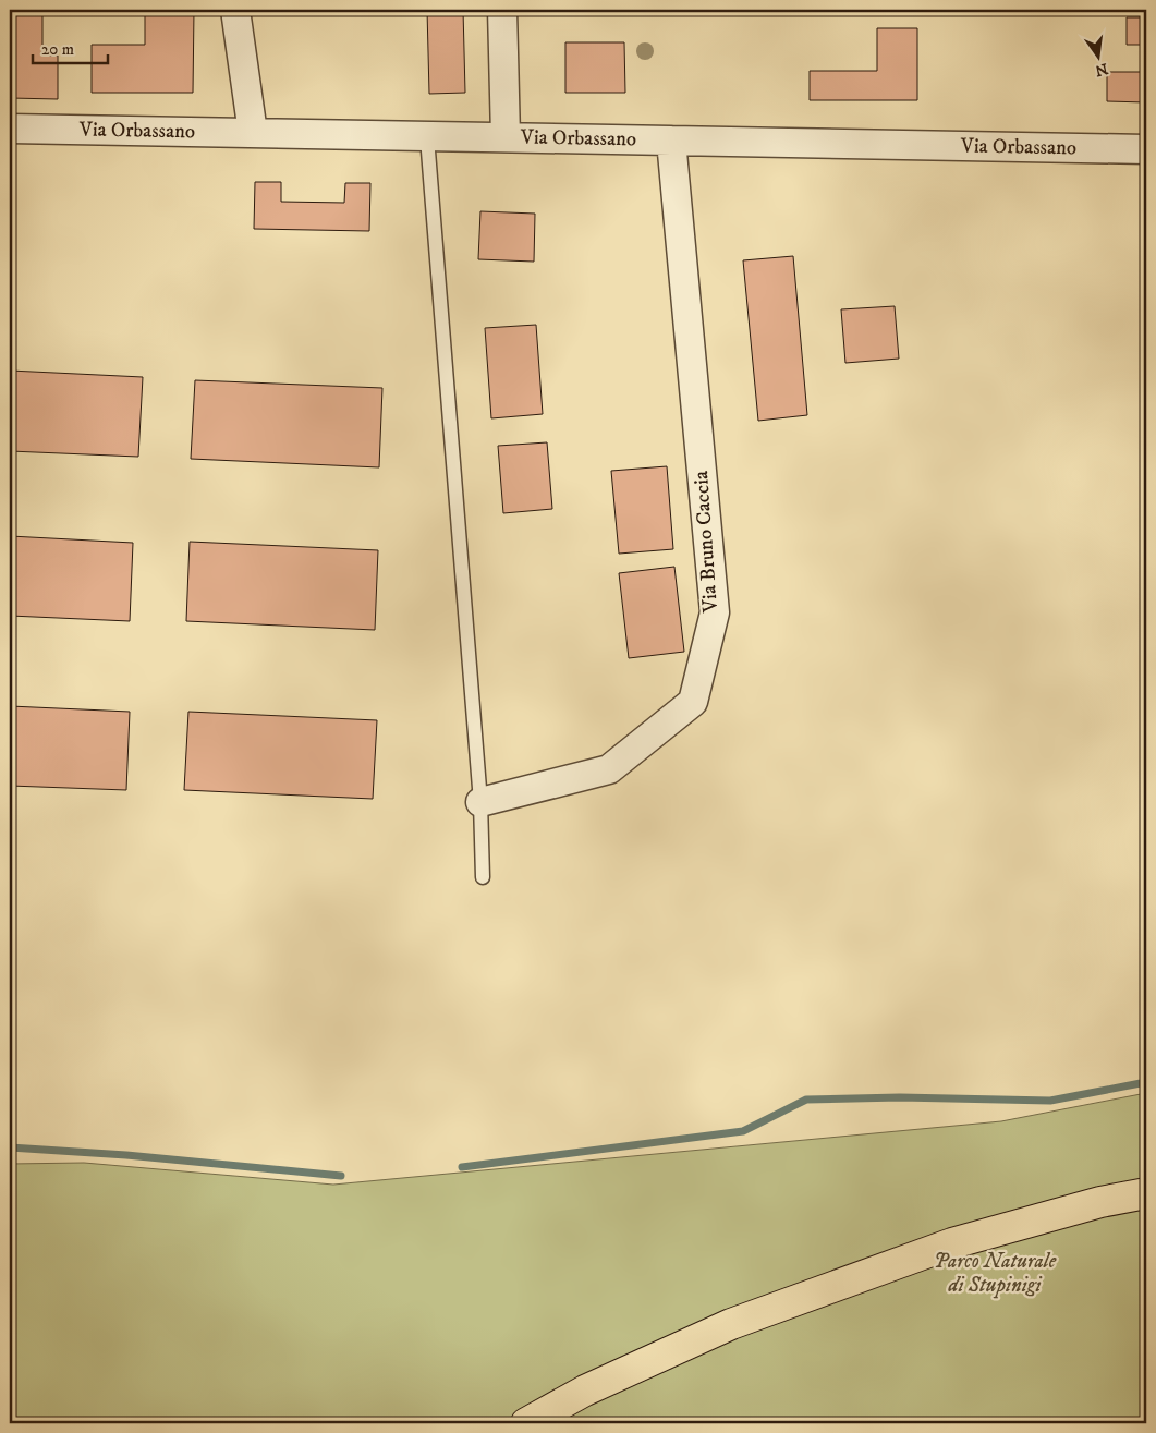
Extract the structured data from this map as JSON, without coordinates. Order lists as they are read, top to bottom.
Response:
{
  "streets": {
    "street": ["Via Orbassano", "Via Bruno Caccia"]
  },
  "crossings": [
    ["Via Orbassano", "Via Bruno Caccia"]
  ],
  "parks": ["Parco Naturale di Stupinigi"],
  "scale_bar": "20 m",
  "north": "bottom"
}
